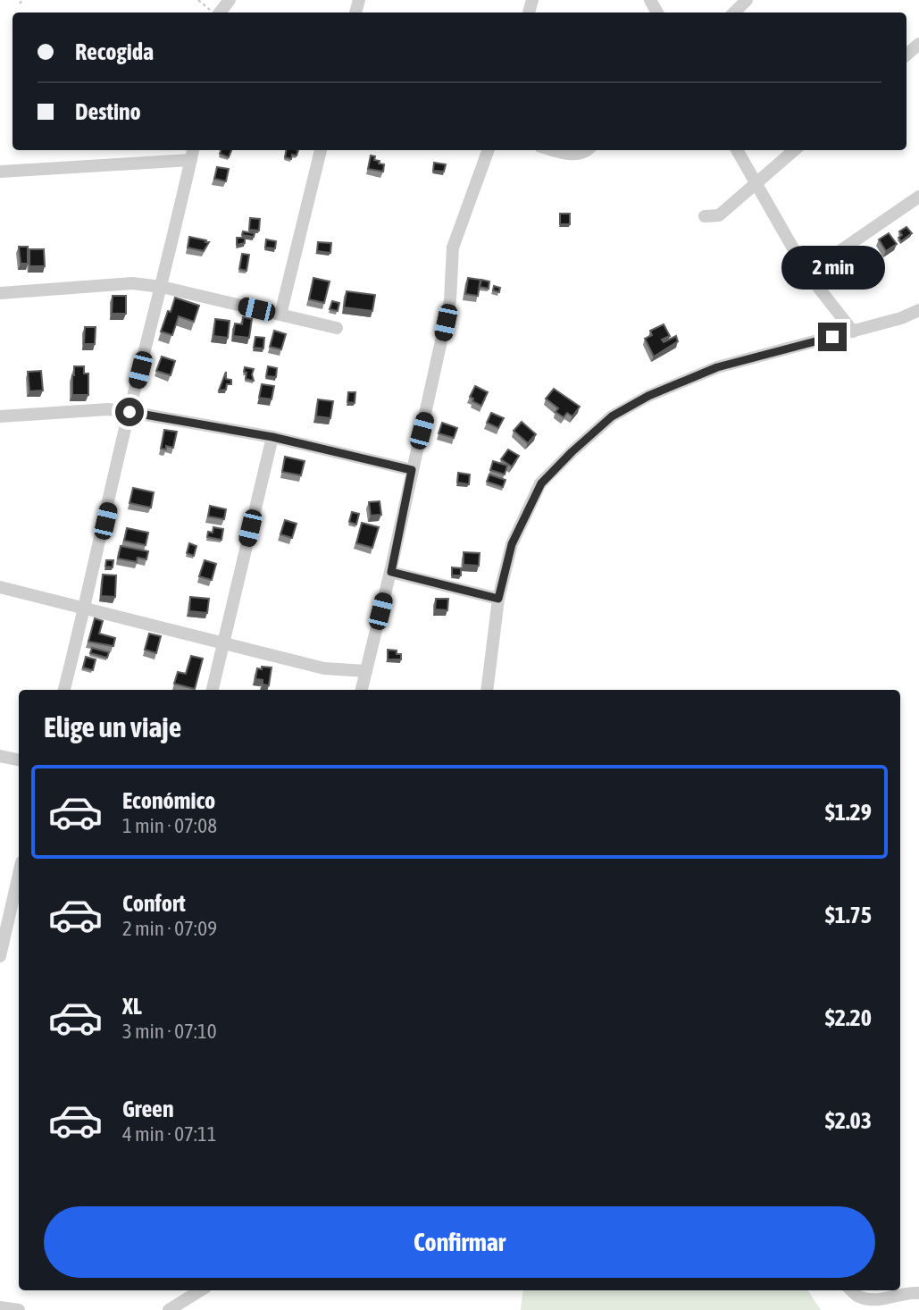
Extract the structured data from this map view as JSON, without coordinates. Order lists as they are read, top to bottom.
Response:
{
  "page": {
    "banner": ["Recogida", "Destino"],
    "bubble": "2 min",
    "heading": "Elige un viaje",
    "list": [
      {
        "name": "Económico",
        "note": "1 min · 07:08",
        "value": "$1.29"
      },
      {
        "name": "Confort",
        "note": "2 min · 07:09",
        "value": "$1.75"
      },
      {
        "name": "XL",
        "note": "3 min · 07:10",
        "value": "$2.20"
      },
      {
        "name": "Green",
        "note": "4 min · 07:11",
        "value": "$2.03"
      }
    ],
    "buttons": "Confirmar"
  }
}
